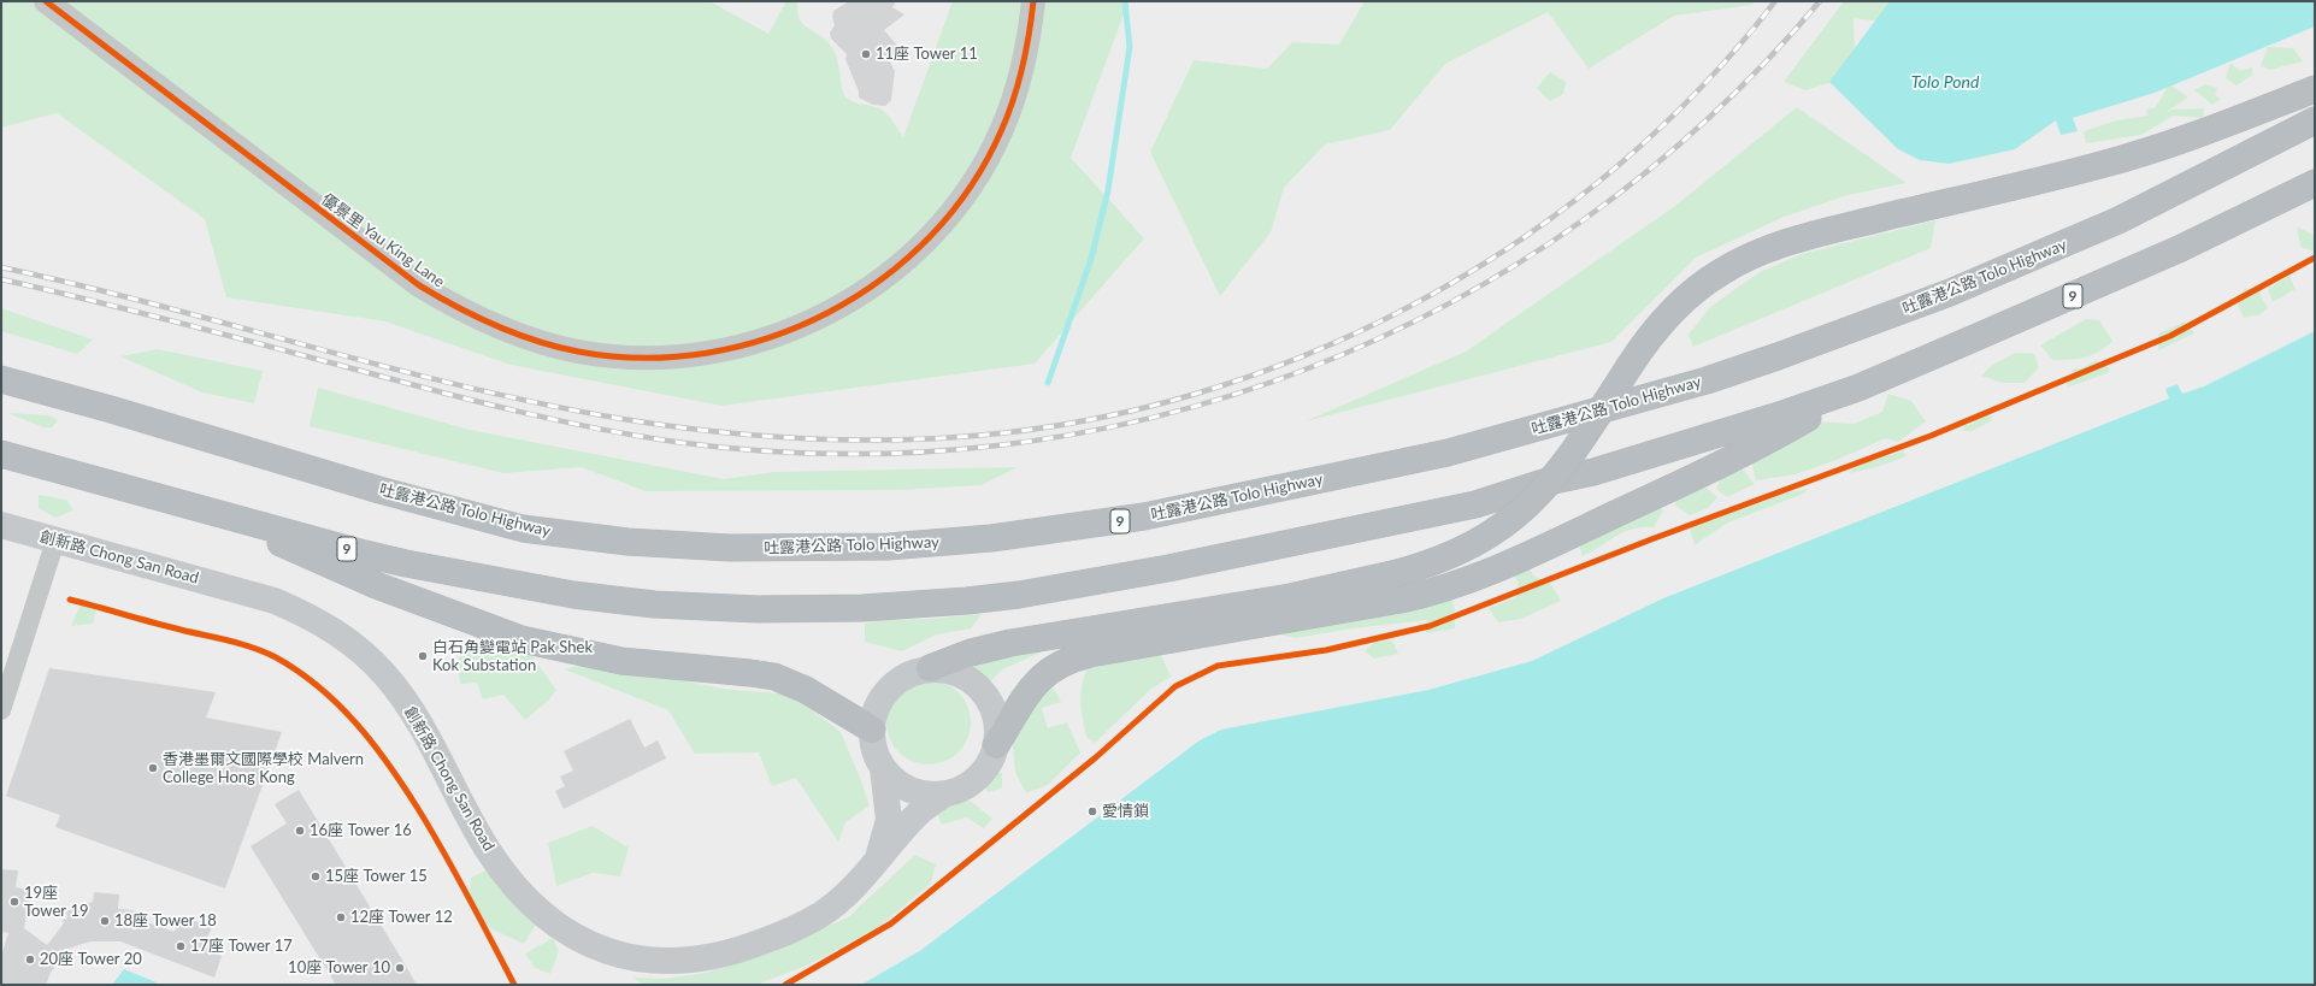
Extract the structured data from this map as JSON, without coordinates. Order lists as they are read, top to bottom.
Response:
{
  "streets": {
    "highway": ["吐露港公路 Tolo Highway", "9"],
    "main road": ["創新路 Chong San Road"],
    "street": ["優景里 Yau King Lane"]
  },
  "water": ["Tolo Pond"],
  "places": [
    "11座 Tower 11",
    "白石角變電站 Pak Shek Kok Substation",
    "香港墨爾文國際學校 Malvern College Hong Kong",
    "愛情鎖",
    "16座 Tower 16",
    "15座 Tower 15",
    "19座 Tower 19",
    "12座 Tower 12",
    "18座 Tower 18",
    "17座 Tower 17",
    "20座 Tower 20",
    "10座 Tower 10"
  ]
}
